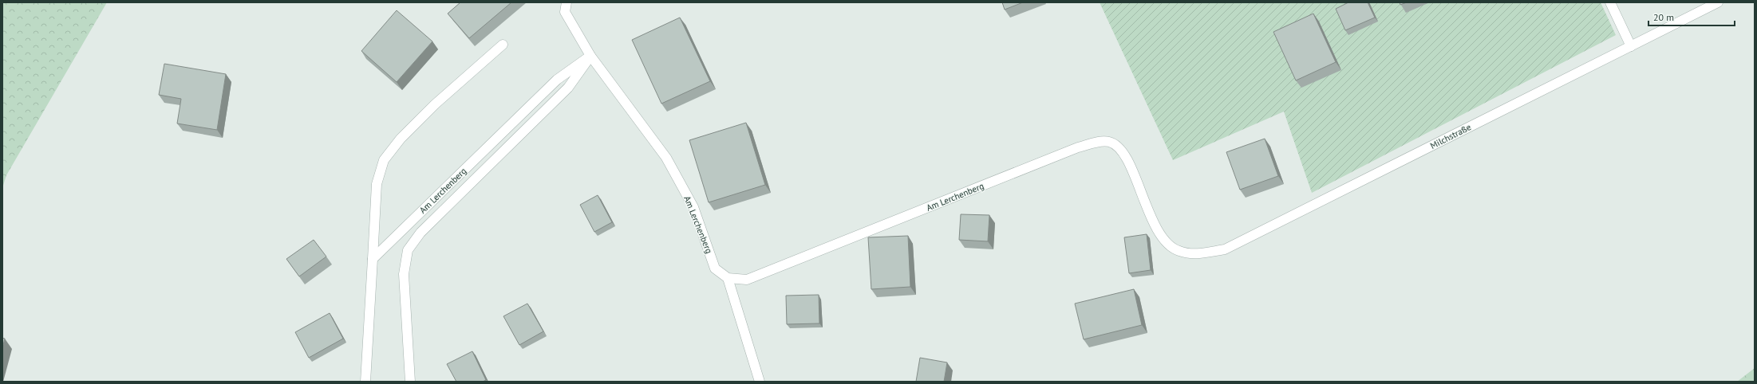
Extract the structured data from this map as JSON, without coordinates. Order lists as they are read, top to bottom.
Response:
{
  "streets": {
    "street": ["Milchstraße", "Am Lerchenberg"]
  },
  "crossings": [
    ["Milchstraße", "Am Lerchenberg"]
  ],
  "scale_bar": "20 m"
}
